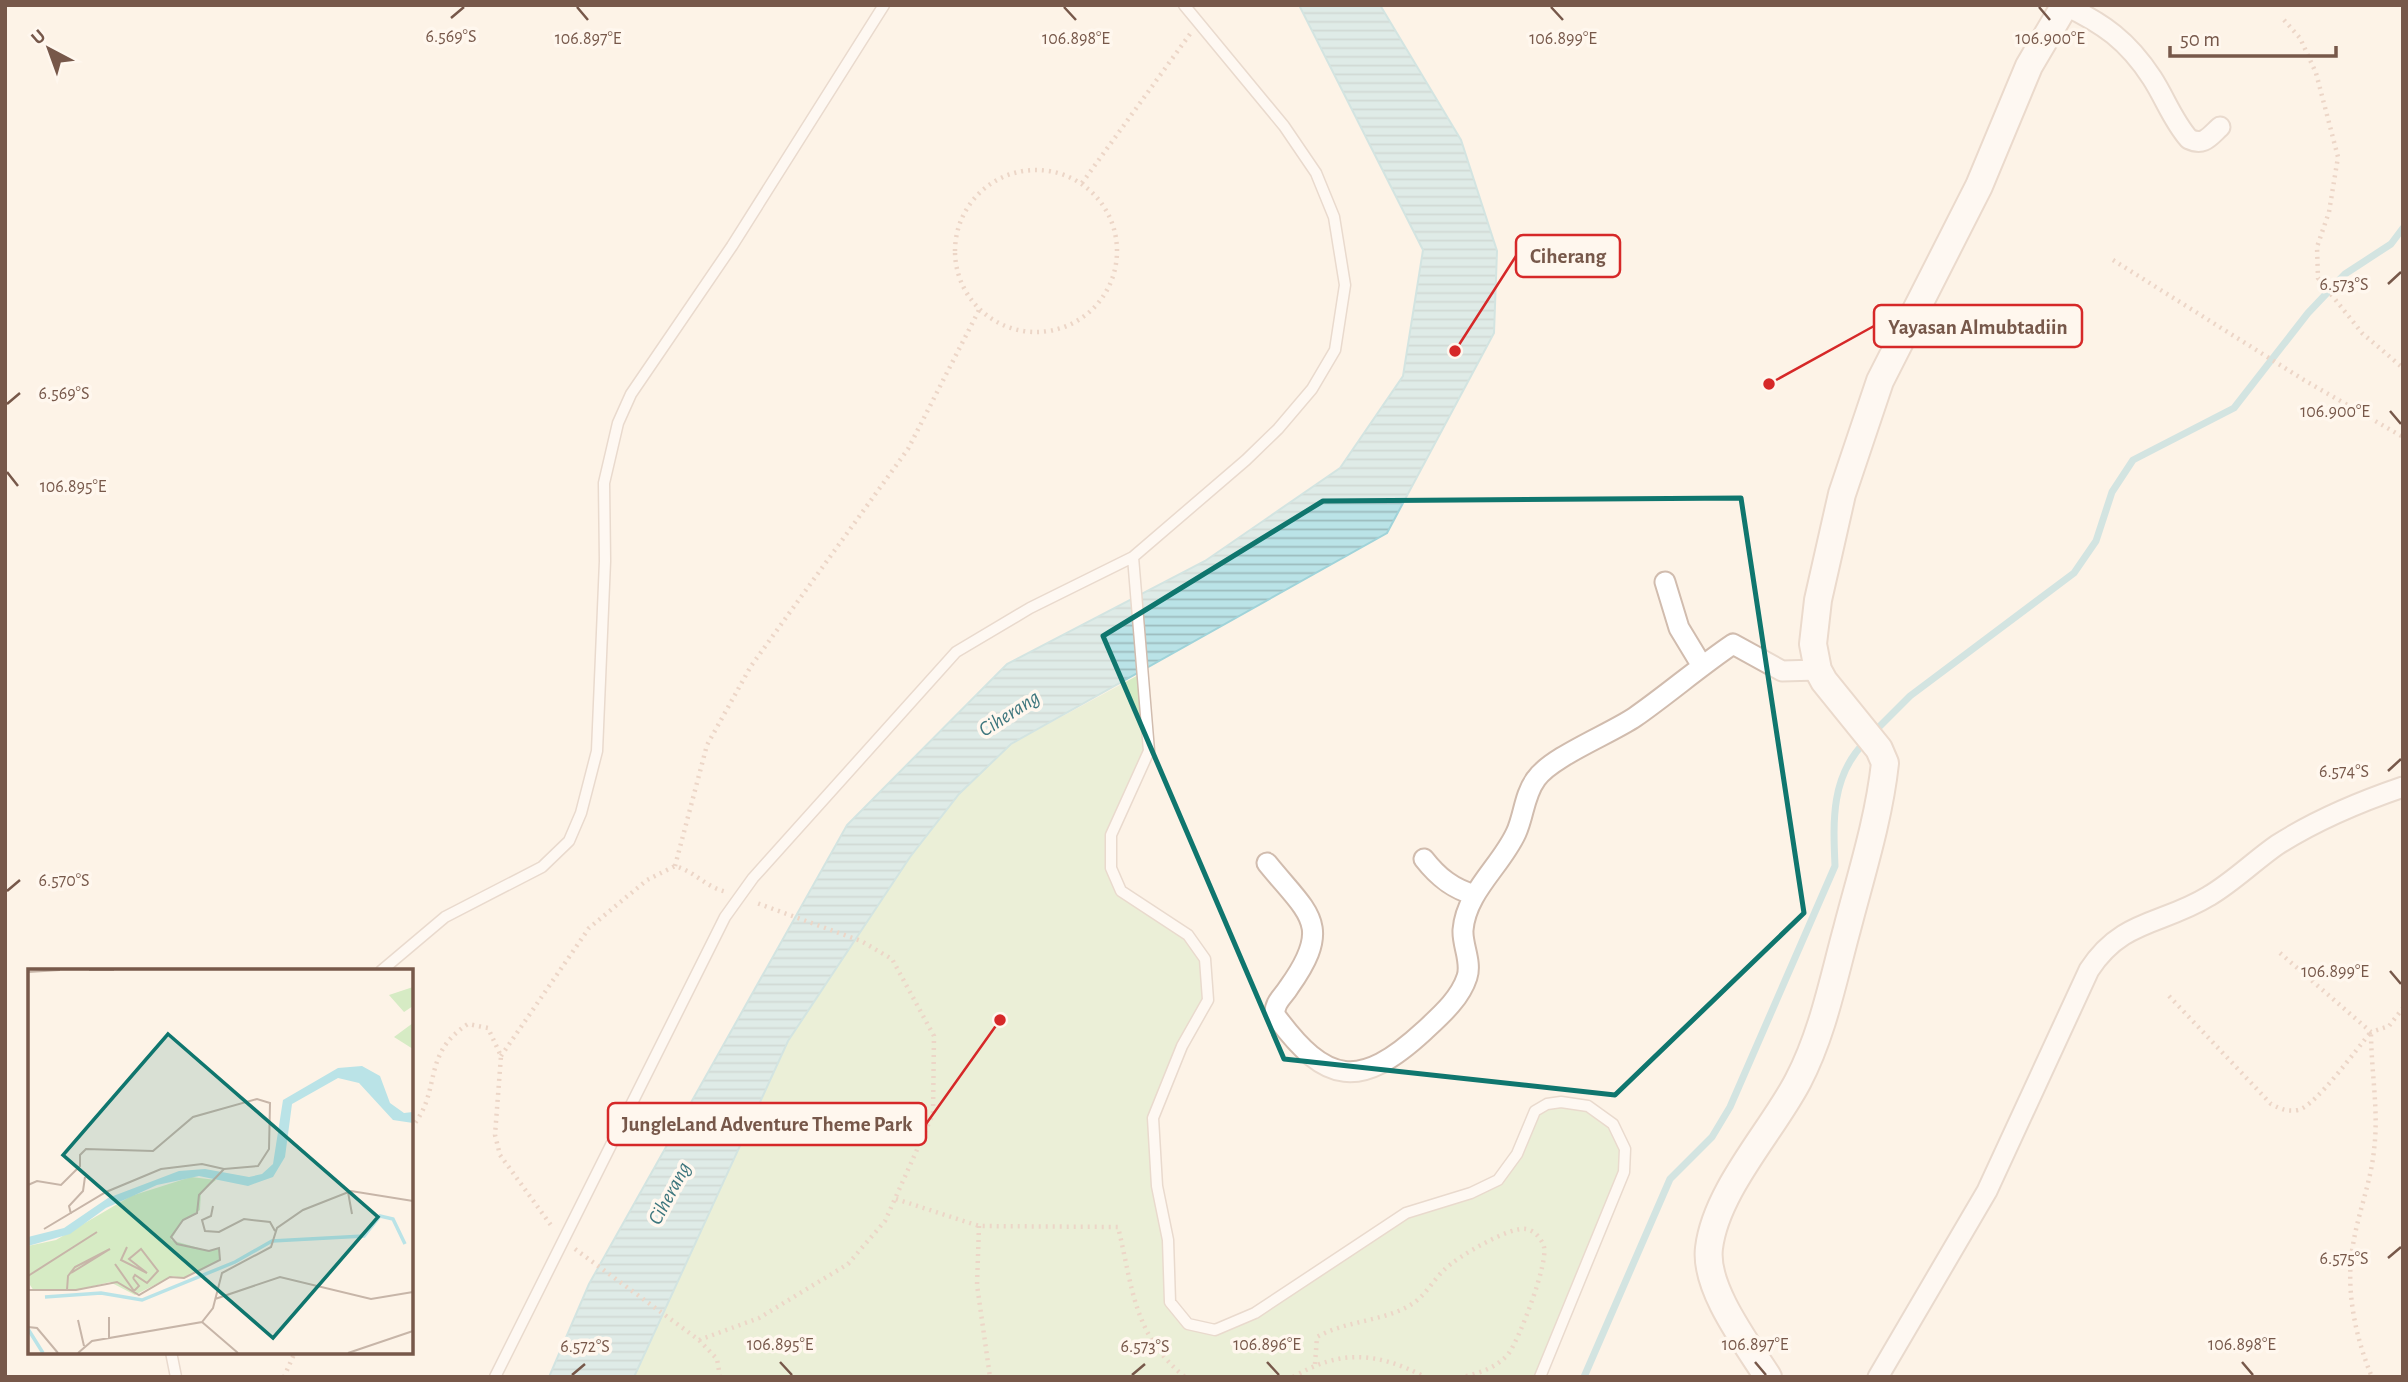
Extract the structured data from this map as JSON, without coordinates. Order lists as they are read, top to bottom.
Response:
{
  "water": ["Ciherang"],
  "places": ["Ciherang", "Yayasan Almubtadiin", "JungleLand Adventure Theme Park"],
  "scale_bar": "50 m",
  "north": "top left",
  "coordinates": [
    "6.569°S",
    "106.897°E",
    "106.898°E",
    "106.899°E",
    "106.900°E",
    "6.573°S",
    "106.895°E",
    "6.574°S",
    "6.570°S",
    "6.575°S",
    "106.896°E",
    "6.572°S"
  ]
}
